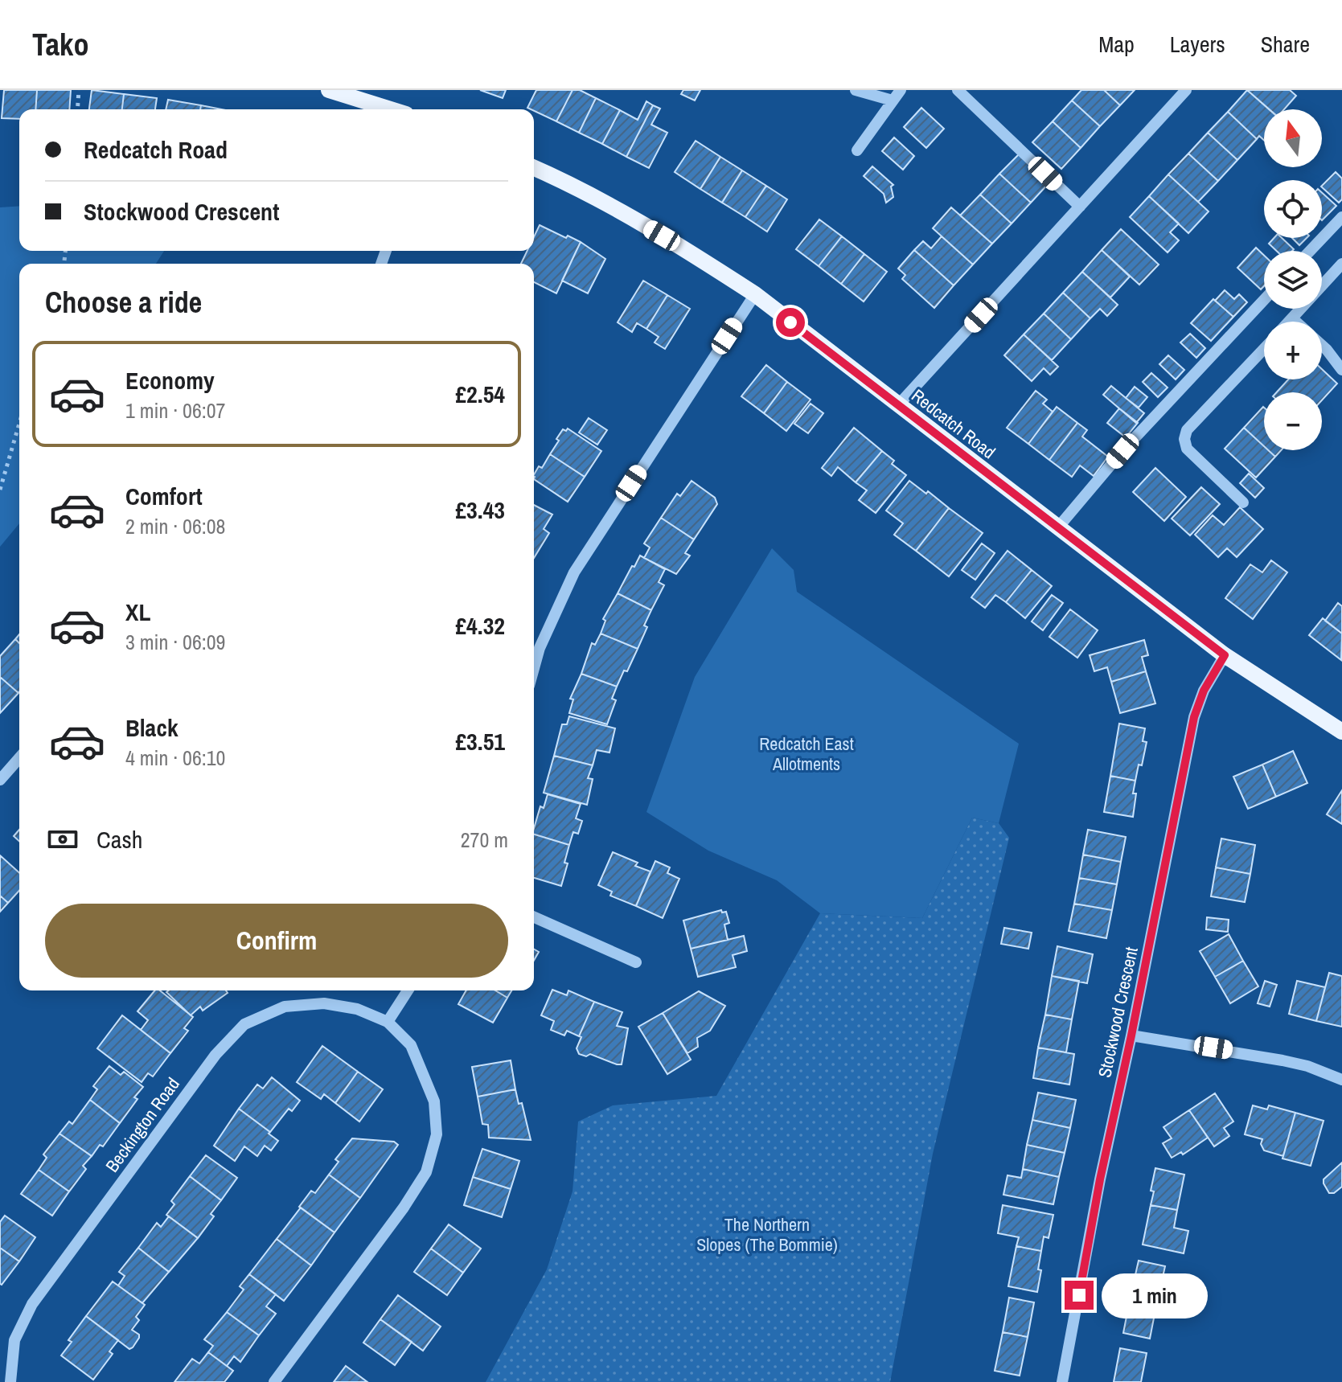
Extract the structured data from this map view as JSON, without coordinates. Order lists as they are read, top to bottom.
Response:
{
  "streets": {
    "main road": ["Redcatch Road"],
    "street": ["Stockwood Crescent", "Beckington Road"]
  },
  "crossings": [
    ["Redcatch Road", "Stockwood Crescent"]
  ],
  "parks": ["Redcatch East Allotments", "The Northern Slopes (The Bommie)"],
  "north": "top",
  "page": {
    "header": "Tako",
    "nav": ["Map", "Layers", "Share"],
    "map_buttons": ["+", "−"],
    "banner": ["Redcatch Road", "Stockwood Crescent"],
    "heading": "Choose a ride",
    "list": [
      {
        "name": "Economy",
        "note": "1 min · 06:07",
        "value": "£2.54"
      },
      {
        "name": "Comfort",
        "note": "2 min · 06:08",
        "value": "£3.43"
      },
      {
        "name": "XL",
        "note": "3 min · 06:09",
        "value": "£4.32"
      },
      {
        "name": "Black",
        "note": "4 min · 06:10",
        "value": "£3.51"
      }
    ],
    "pay": ["Cash", "270 m"],
    "buttons": "Confirm",
    "bubble": "1 min"
  }
}
